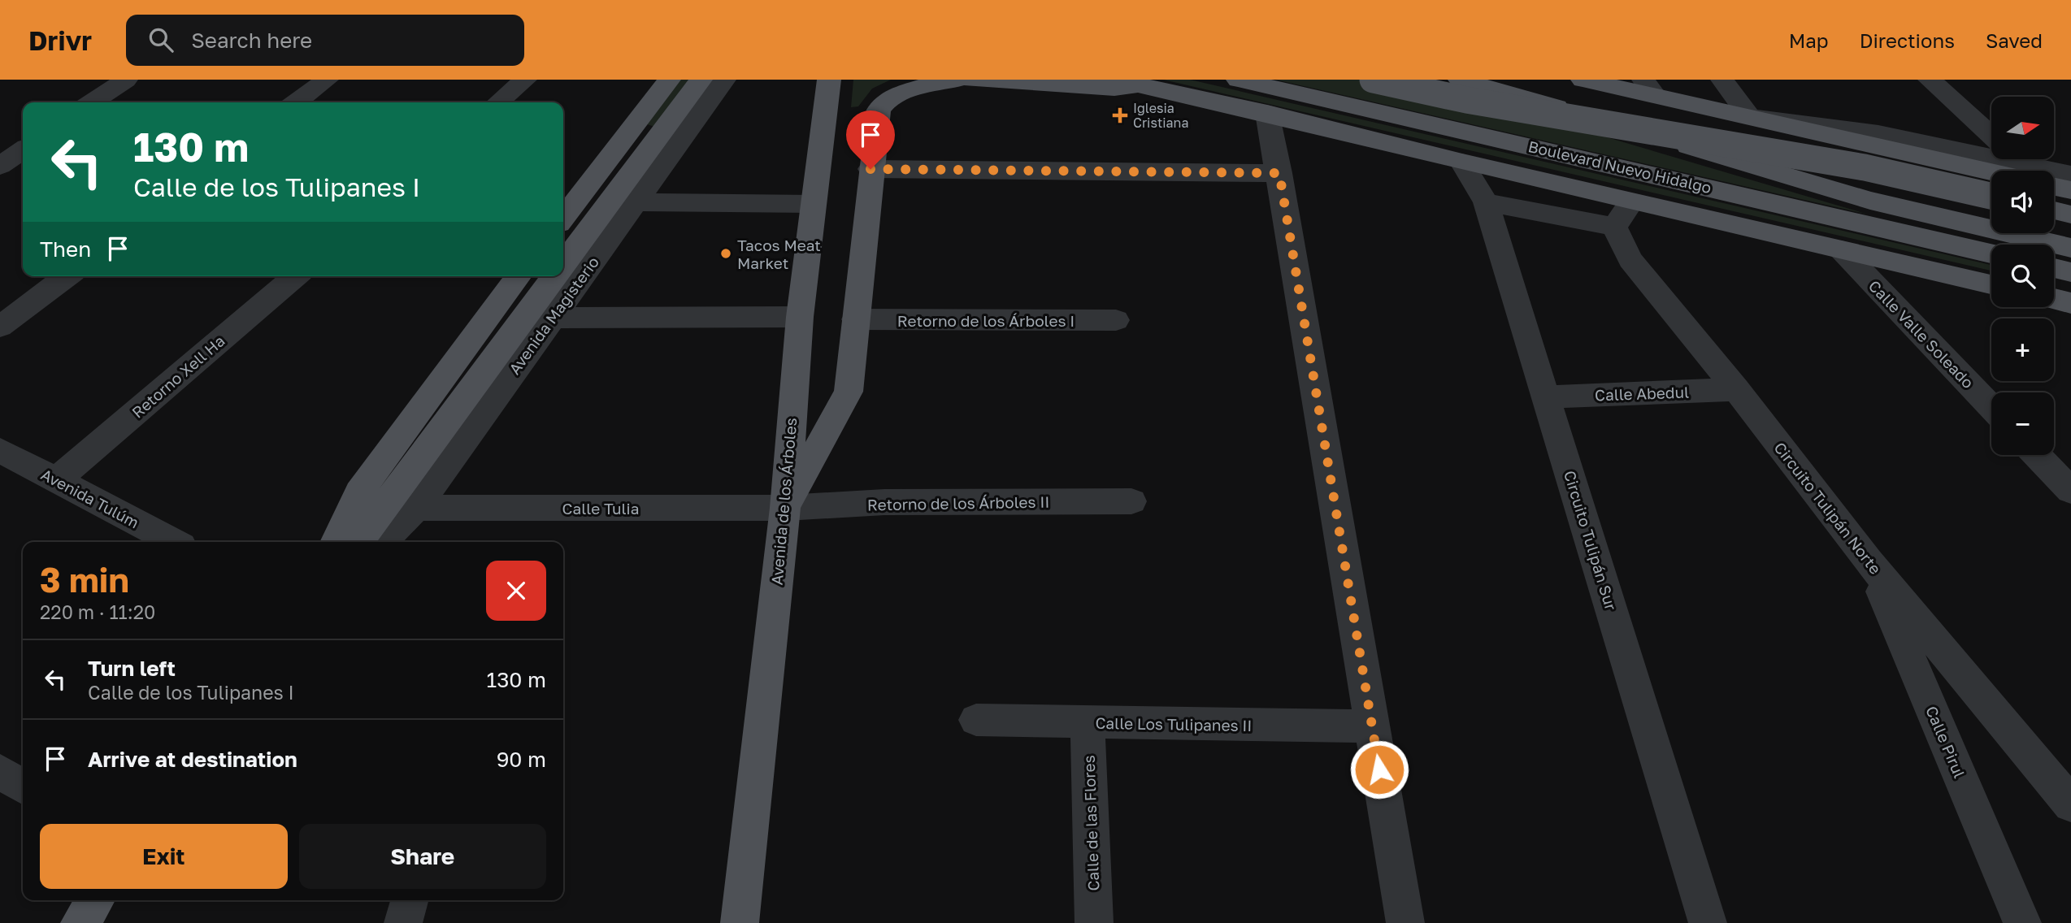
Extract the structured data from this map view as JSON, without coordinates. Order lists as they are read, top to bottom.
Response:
{
  "streets": {
    "main road": ["Boulevard Nuevo Hidalgo", "Avenida de los Árboles"],
    "street": [
      "Avenida Magisterio",
      "Retorno de los Árboles I",
      "Calle Valle Soleado",
      "Retorno Xell Ha",
      "Calle Abedul",
      "Avenida Tulúm",
      "Retorno de los Árboles II",
      "Calle Tulia",
      "Circuito Tulipán Norte",
      "Circuito Tulipán Sur",
      "Calle Los Tulipanes II",
      "Calle Pirul",
      "Calle de las Flores"
    ]
  },
  "crossings": [
    ["Avenida Magisterio", "Calle Tulia"],
    ["Retorno Xell Ha", "Avenida Tulúm"],
    ["Calle Abedul", "Circuito Tulipán Norte"],
    ["Calle Abedul", "Circuito Tulipán Sur"],
    ["Avenida de los Árboles", "Retorno de los Árboles II"],
    ["Avenida de los Árboles", "Calle Tulia"],
    ["Retorno de los Árboles II", "Calle Tulia"],
    ["Circuito Tulipán Norte", "Calle Pirul"],
    ["Calle Los Tulipanes II", "Calle de las Flores"]
  ],
  "places": {
    "health": ["Iglesia Cristiana"],
    "other": ["Tacos Meat Market"]
  },
  "north": "right",
  "page": {
    "header": "Drivr",
    "search": "Search here",
    "nav": ["Map", "Directions", "Saved"],
    "map_buttons": ["+", "−"],
    "turn": ["130 m", "Calle de los Tulipanes I"],
    "then": "Then",
    "heading": ["3 min", "220 m · 11:20"],
    "list": [
      {
        "name": "Turn left",
        "note": "Calle de los Tulipanes I",
        "value": "130 m"
      },
      {
        "name": "Arrive at destination",
        "value": "90 m"
      }
    ],
    "buttons": ["Exit", "Share"]
  }
}
